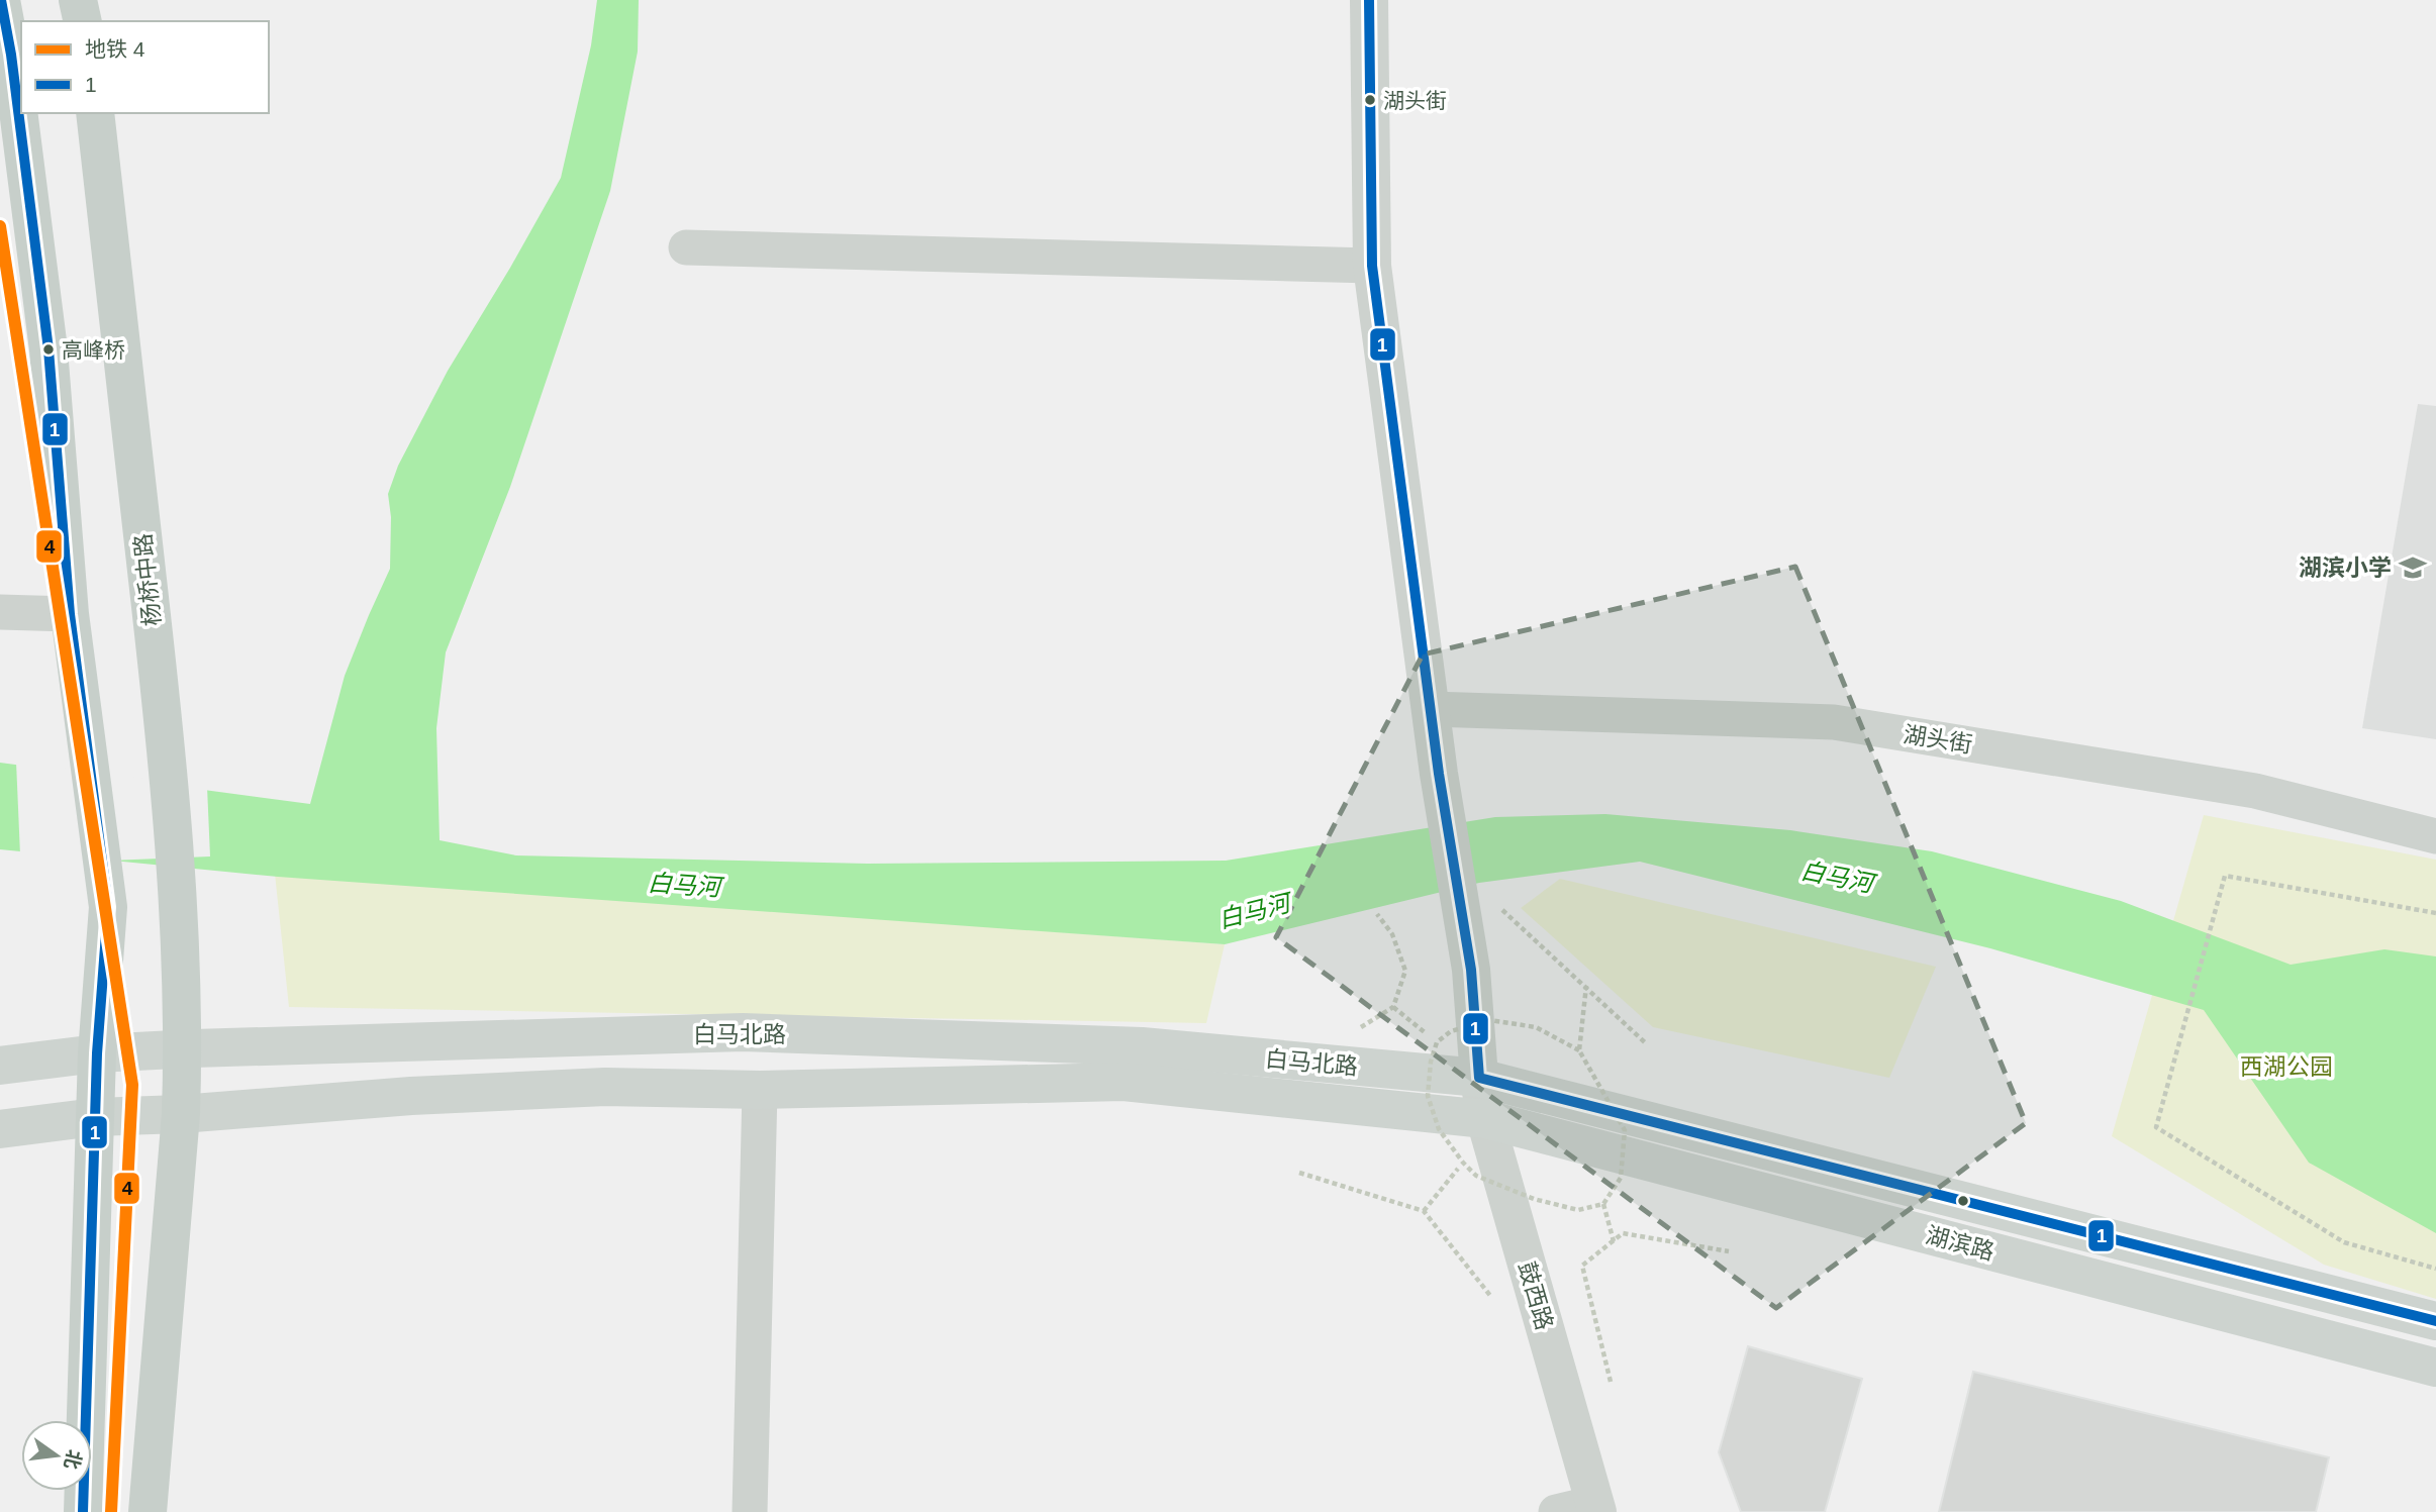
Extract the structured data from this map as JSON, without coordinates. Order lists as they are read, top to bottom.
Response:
{
  "streets": {
    "main road": ["杨桥中路", "白马北路", "湖滨路"],
    "street": ["湖头街", "鼓西路"]
  },
  "crossings": [
    ["杨桥中路", "白马北路"],
    ["杨桥中路", "湖滨路"],
    ["白马北路", "湖滨路"],
    ["白马北路", "鼓西路"],
    ["湖滨路", "鼓西路"]
  ],
  "water": ["白马河"],
  "parks": ["西湖公园"],
  "places": {
    "other": ["湖头街", "高峰桥"],
    "school or university": ["湖滨小学"]
  },
  "lines": ["transit line 1", "metro line 4"],
  "legend": ["地铁 4", "1"],
  "north": "right"
}
